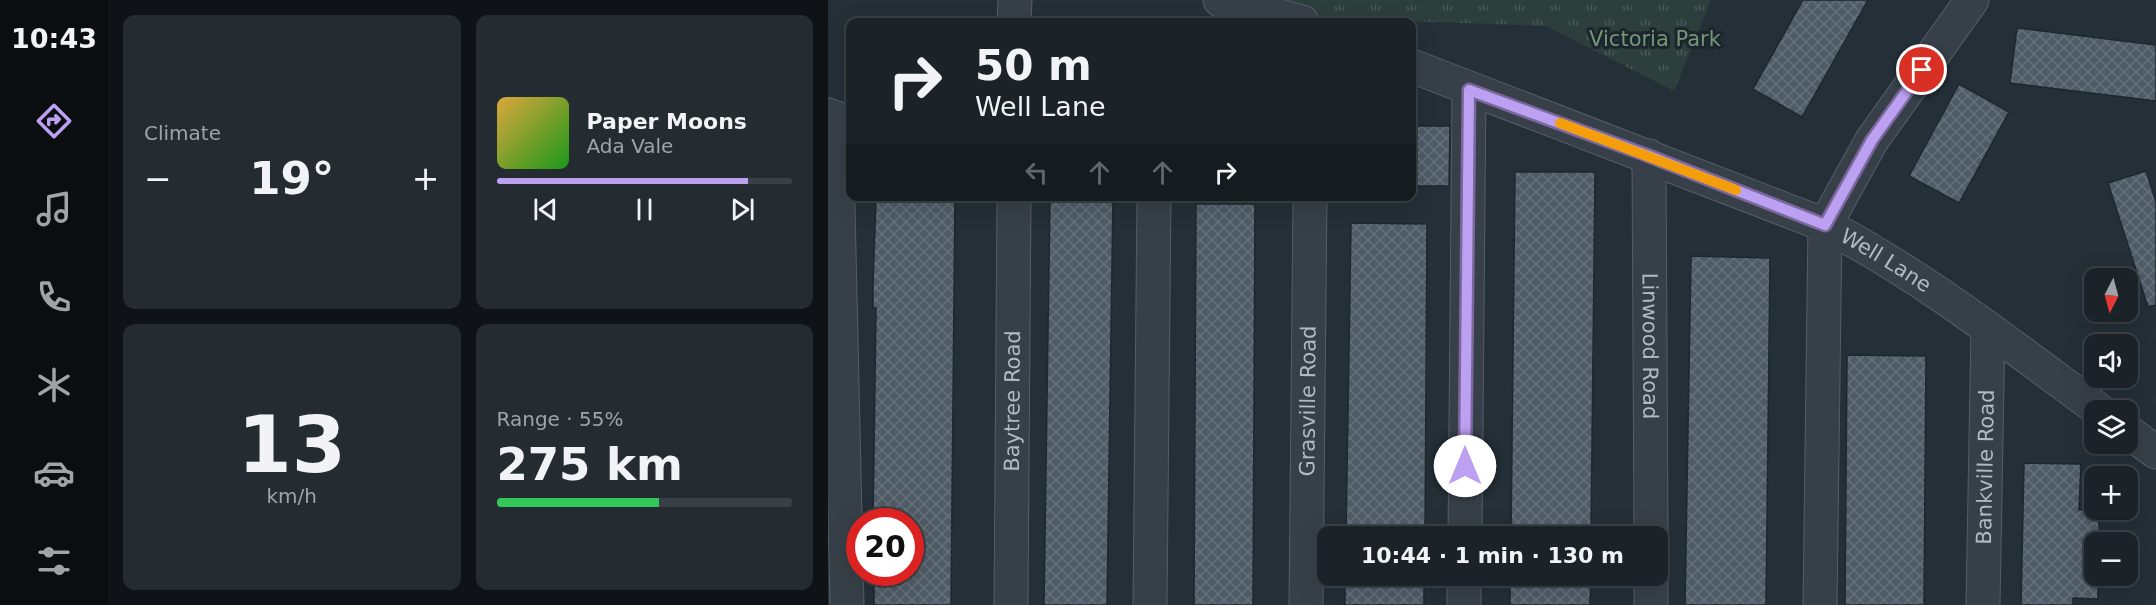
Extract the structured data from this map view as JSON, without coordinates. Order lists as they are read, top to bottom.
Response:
{
  "streets": {
    "street": [
      "Well Lane",
      "Linwood Road",
      "Baytree Road",
      "Grasville Road",
      "Bankville Road"
    ]
  },
  "crossings": [
    ["Well Lane", "Linwood Road"],
    ["Well Lane", "Bankville Road"]
  ],
  "parks": ["Victoria Park"],
  "north": "bottom",
  "page": {
    "tabs": "10:43",
    "tile": [
      "Climate",
      ["13", "km/h"],
      ["Range · 55%", "275 km"]
    ],
    "turn": ["50 m", "Well Lane"],
    "song": ["Paper Moons", "Ada Vale"],
    "heat": ["−", "19°", "+"],
    "map_buttons": ["+", "−"],
    "limit": "20",
    "trip": "10:44 · 1 min · 130 m"
  }
}
